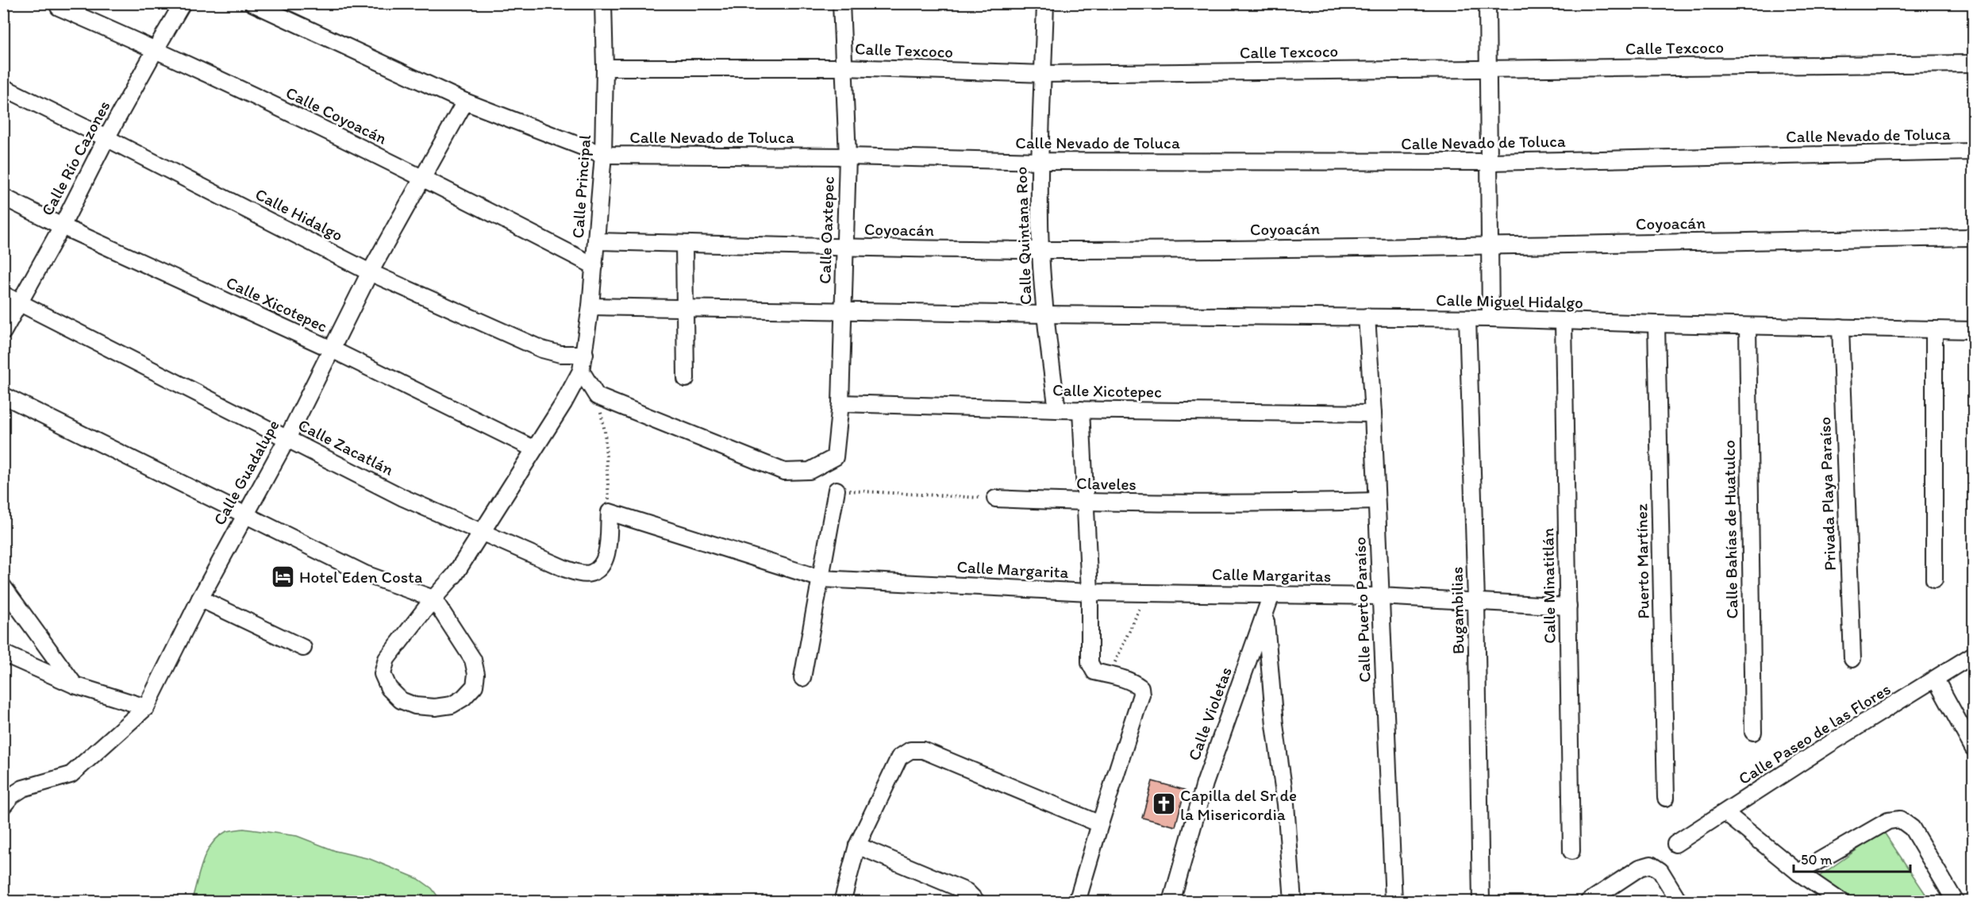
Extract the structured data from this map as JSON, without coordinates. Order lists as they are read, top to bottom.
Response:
{
  "streets": {
    "street": [
      "Calle Texcoco",
      "Calle Coyoacán",
      "Calle Nevado de Toluca",
      "Calle Río Cazones",
      "Calle Principal",
      "Calle Hidalgo",
      "Coyoacán",
      "Calle Oaxtepec",
      "Calle Quintana Roo",
      "Calle Miguel Hidalgo",
      "Calle Xicotepec",
      "Calle Zacatlán",
      "Calle Guadalupe",
      "Claveles",
      "Privada Playa Paraíso",
      "Calle Bahías de Huatulco",
      "Puerto Martínez",
      "Calle Margarita",
      "Calle Margaritas",
      "Calle Minatitlán",
      "Calle Puerto Paraíso",
      "Bugambilias",
      "Calle Violetas",
      "Calle Paseo de las Flores"
    ]
  },
  "crossings": [
    ["Calle Texcoco", "Calle Principal"],
    ["Calle Texcoco", "Calle Oaxtepec"],
    ["Calle Texcoco", "Calle Quintana Roo"],
    ["Calle Coyoacán", "Calle Río Cazones"],
    ["Calle Coyoacán", "Calle Principal"],
    ["Calle Coyoacán", "Calle Guadalupe"],
    ["Calle Nevado de Toluca", "Calle Principal"],
    ["Calle Nevado de Toluca", "Calle Oaxtepec"],
    ["Calle Nevado de Toluca", "Calle Quintana Roo"],
    ["Calle Nevado de Toluca", "Calle Guadalupe"],
    ["Calle Río Cazones", "Calle Hidalgo"],
    ["Calle Río Cazones", "Calle Xicotepec"],
    ["Calle Río Cazones", "Calle Zacatlán"],
    ["Calle Principal", "Calle Hidalgo"],
    ["Calle Principal", "Coyoacán"],
    ["Calle Principal", "Calle Xicotepec"],
    ["Calle Principal", "Calle Zacatlán"],
    ["Calle Hidalgo", "Calle Guadalupe"],
    ["Coyoacán", "Calle Oaxtepec"],
    ["Coyoacán", "Calle Quintana Roo"],
    ["Calle Oaxtepec", "Calle Miguel Hidalgo"],
    ["Calle Oaxtepec", "Calle Xicotepec"],
    ["Calle Quintana Roo", "Calle Miguel Hidalgo"],
    ["Calle Quintana Roo", "Calle Xicotepec"],
    ["Calle Miguel Hidalgo", "Privada Playa Paraíso"],
    ["Calle Miguel Hidalgo", "Calle Bahías de Huatulco"],
    ["Calle Miguel Hidalgo", "Puerto Martínez"],
    ["Calle Miguel Hidalgo", "Calle Minatitlán"],
    ["Calle Miguel Hidalgo", "Calle Puerto Paraíso"],
    ["Calle Miguel Hidalgo", "Bugambilias"],
    ["Calle Xicotepec", "Calle Guadalupe"],
    ["Calle Xicotepec", "Calle Puerto Paraíso"],
    ["Calle Zacatlán", "Calle Guadalupe"],
    ["Calle Zacatlán", "Calle Margarita"],
    ["Claveles", "Calle Puerto Paraíso"],
    ["Calle Margarita", "Calle Margaritas"],
    ["Calle Margaritas", "Calle Minatitlán"],
    ["Calle Margaritas", "Calle Puerto Paraíso"],
    ["Calle Margaritas", "Bugambilias"],
    ["Calle Margaritas", "Calle Violetas"]
  ],
  "places": {
    "hotel": ["Hotel Eden Costa"],
    "church": ["Capilla del Sr de la Misericordia"]
  },
  "scale_bar": "50 m"
}
